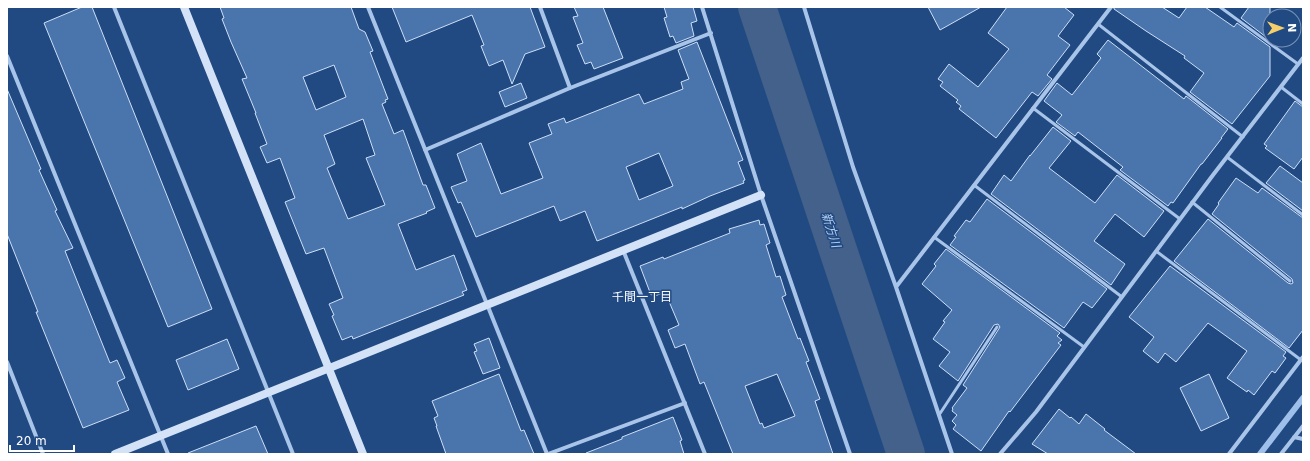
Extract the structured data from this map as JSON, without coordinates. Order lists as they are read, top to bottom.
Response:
{
  "districts": ["千間一丁目"],
  "water": ["新方川"],
  "scale_bar": "20 m",
  "north": "right"
}
